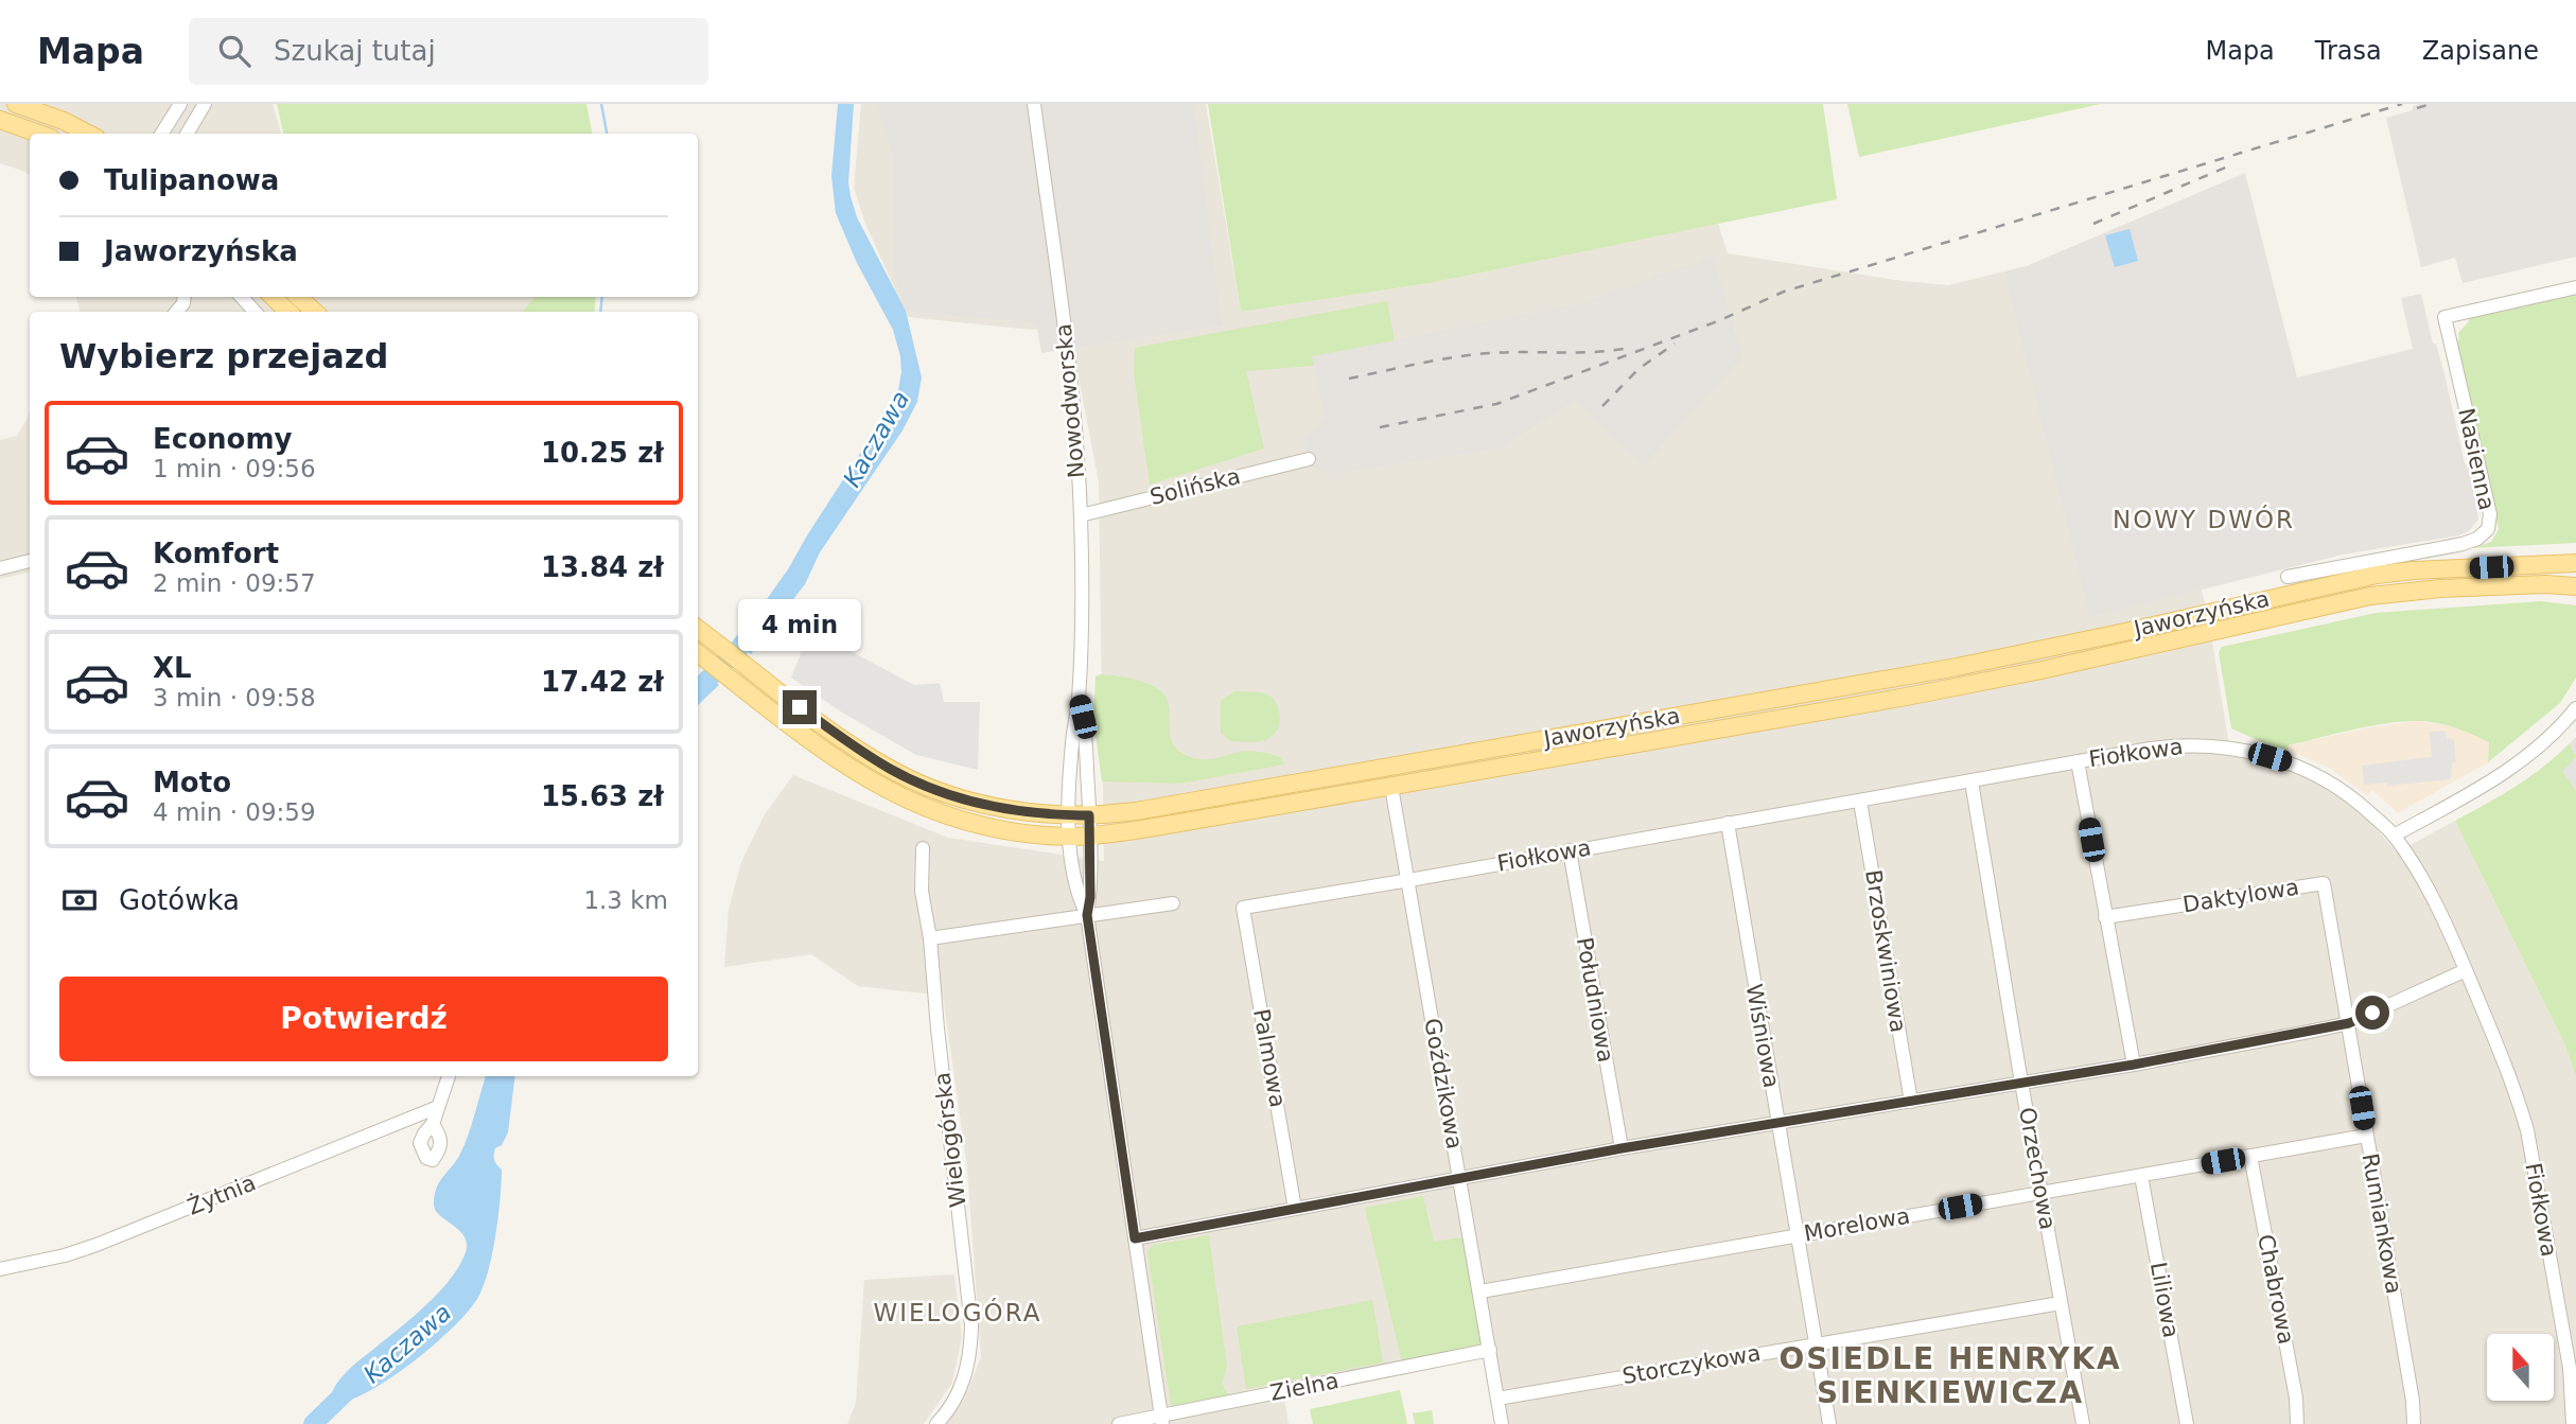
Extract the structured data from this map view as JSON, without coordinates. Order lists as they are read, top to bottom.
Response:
{
  "streets": {
    "main road": ["Jaworzyńska"],
    "street": [
      "Nowodworska",
      "Nasienna",
      "Solińska",
      "Fiołkowa",
      "Daktylowa",
      "Brzoskwiniowa",
      "Południowa",
      "Wiśniowa",
      "Palmowa",
      "Goździkowa",
      "Wielogórska",
      "Orzechowa",
      "Żytnia",
      "Rumiankowa",
      "Morelowa",
      "Chabrowa",
      "Liliowa",
      "Storczykowa",
      "Zielna"
    ]
  },
  "crossings": [
    ["Nowodworska", "Solińska"],
    ["Nowodworska", "Jaworzyńska"],
    ["Nowodworska", "Zielna"],
    ["Jaworzyńska", "Goździkowa"],
    ["Fiołkowa", "Brzoskwiniowa"],
    ["Fiołkowa", "Południowa"],
    ["Fiołkowa", "Wiśniowa"],
    ["Fiołkowa", "Palmowa"],
    ["Fiołkowa", "Goździkowa"],
    ["Fiołkowa", "Orzechowa"],
    ["Daktylowa", "Rumiankowa"],
    ["Wiśniowa", "Morelowa"],
    ["Wiśniowa", "Storczykowa"],
    ["Goździkowa", "Morelowa"],
    ["Goździkowa", "Storczykowa"],
    ["Goździkowa", "Zielna"],
    ["Orzechowa", "Morelowa"],
    ["Orzechowa", "Storczykowa"],
    ["Rumiankowa", "Morelowa"],
    ["Morelowa", "Chabrowa"],
    ["Morelowa", "Liliowa"]
  ],
  "districts": ["NOWY DWÓR", "WIELOGÓRA", "OSIEDLE HENRYKA SIENKIEWICZA"],
  "water": ["Kaczawa"],
  "north": "top",
  "page": {
    "header": "Mapa",
    "search": "Szukaj tutaj",
    "nav": ["Mapa", "Trasa", "Zapisane"],
    "banner": ["Tulipanowa", "Jaworzyńska"],
    "heading": "Wybierz przejazd",
    "list": [
      {
        "name": "Economy",
        "note": "1 min · 09:56",
        "value": "10.25 zł"
      },
      {
        "name": "Komfort",
        "note": "2 min · 09:57",
        "value": "13.84 zł"
      },
      {
        "name": "XL",
        "note": "3 min · 09:58",
        "value": "17.42 zł"
      },
      {
        "name": "Moto",
        "note": "4 min · 09:59",
        "value": "15.63 zł"
      }
    ],
    "bubble": "4 min",
    "pay": ["Gotówka", "1.3 km"],
    "buttons": "Potwierdź"
  }
}
